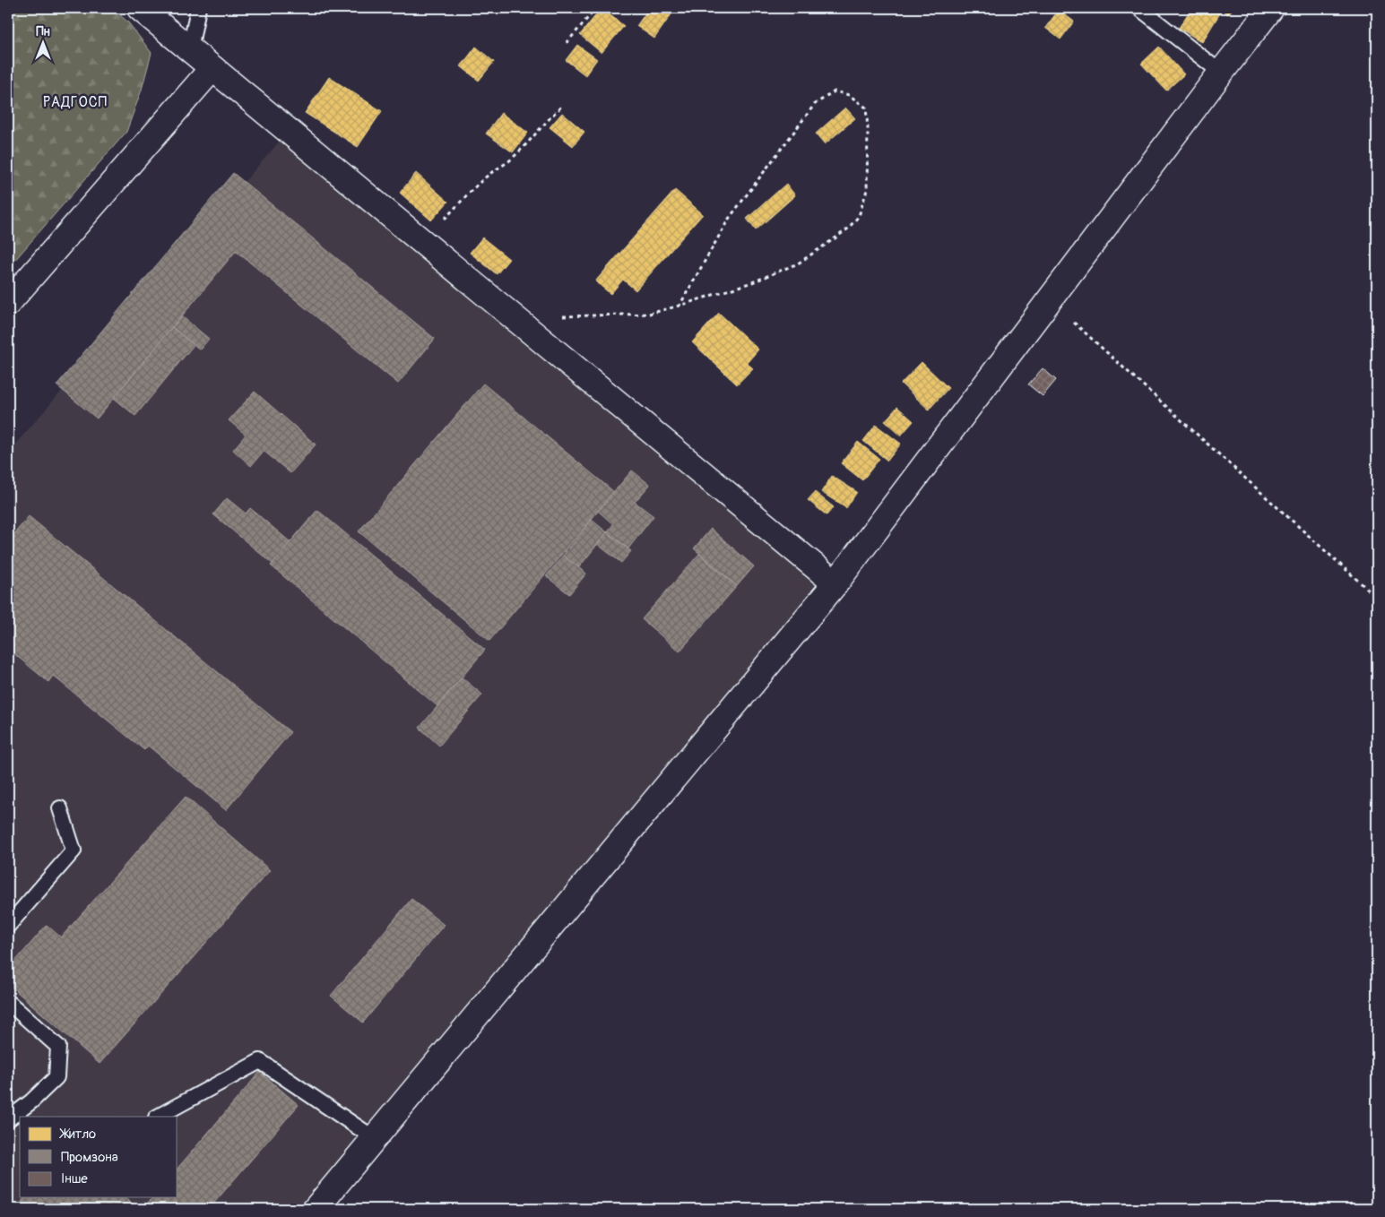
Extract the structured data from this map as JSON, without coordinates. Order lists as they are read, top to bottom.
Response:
{
  "districts": ["РАДГОСП"],
  "legend": ["Житло", "Промзона", "Інше"],
  "north": "top"
}
